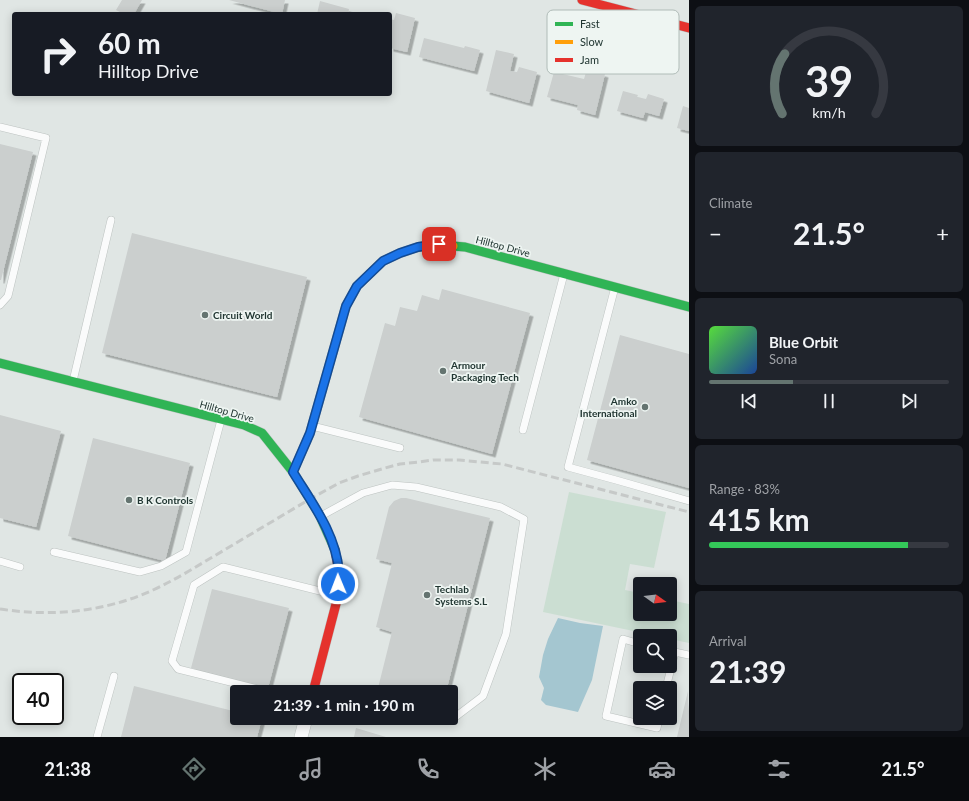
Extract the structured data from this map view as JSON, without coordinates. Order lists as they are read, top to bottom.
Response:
{
  "streets": {
    "street": ["Hilltop Drive"]
  },
  "places": [
    "Circuit World",
    "Armour Packaging Tech",
    "Amko International",
    "B K Controls",
    "Techlab Systems S.L"
  ],
  "legend": ["Fast", "Slow", "Jam"],
  "north": "right",
  "page": {
    "turn": ["60 m", "Hilltop Drive"],
    "tile": [
      "Climate",
      ["Range · 83%", "415 km"],
      ["Arrival", "21:39"]
    ],
    "heat": ["−", "21.5°", "+"],
    "song": ["Blue Orbit", "Sona"],
    "limit": "40",
    "trip": "21:39 · 1 min · 190 m",
    "tabs": ["21:38", "21.5°"],
    "gauge": ["39", "km/h"]
  }
}
